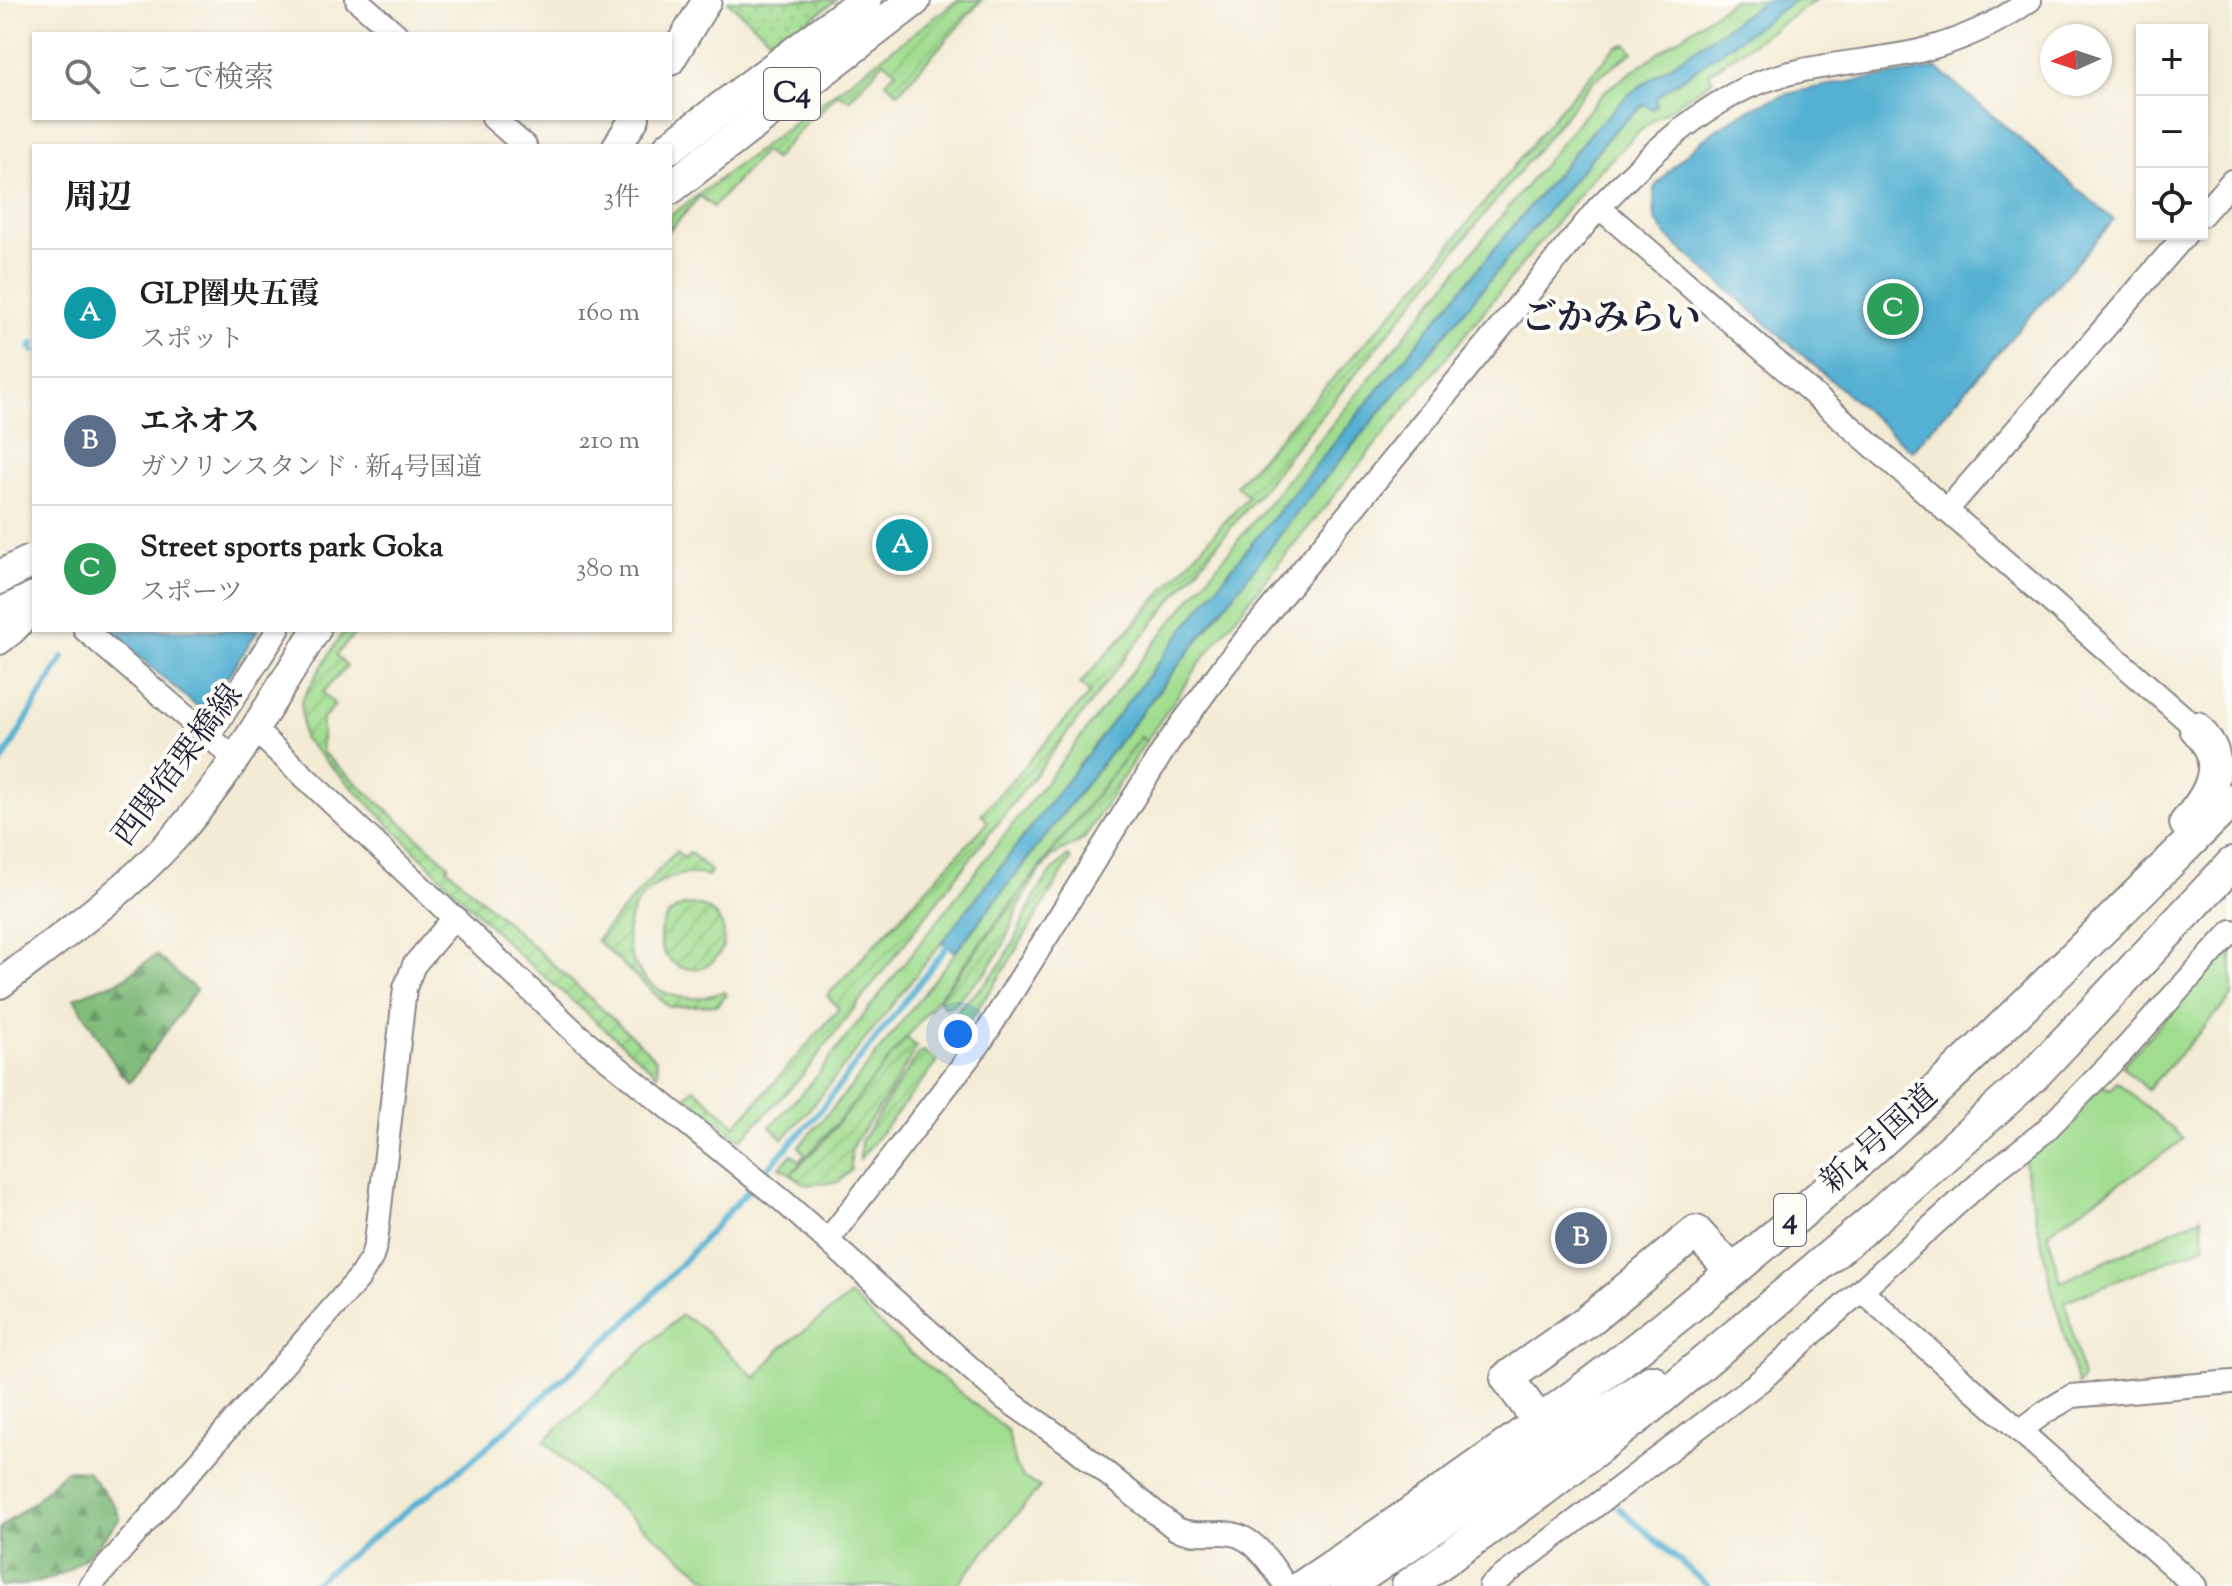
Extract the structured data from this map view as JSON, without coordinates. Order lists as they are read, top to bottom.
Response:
{
  "streets": {
    "highway": ["C4", "新4号国道", "4"],
    "main road": ["西関宿栗橋線"]
  },
  "districts": ["ごかみらい"],
  "north": "left",
  "page": {
    "map_buttons": ["+", "−"],
    "search": "ここで検索",
    "heading": ["周辺", "3件"],
    "list": [
      {
        "mark": "A",
        "name": "GLP圏央五霞",
        "note": "スポット",
        "value": "160 m"
      },
      {
        "mark": "B",
        "name": "エネオス",
        "note": "ガソリンスタンド · 新4号国道",
        "value": "210 m"
      },
      {
        "mark": "C",
        "name": "Street sports park Goka",
        "note": "スポーツ",
        "value": "380 m"
      }
    ],
    "pins": ["C", "A", "B"]
  }
}
